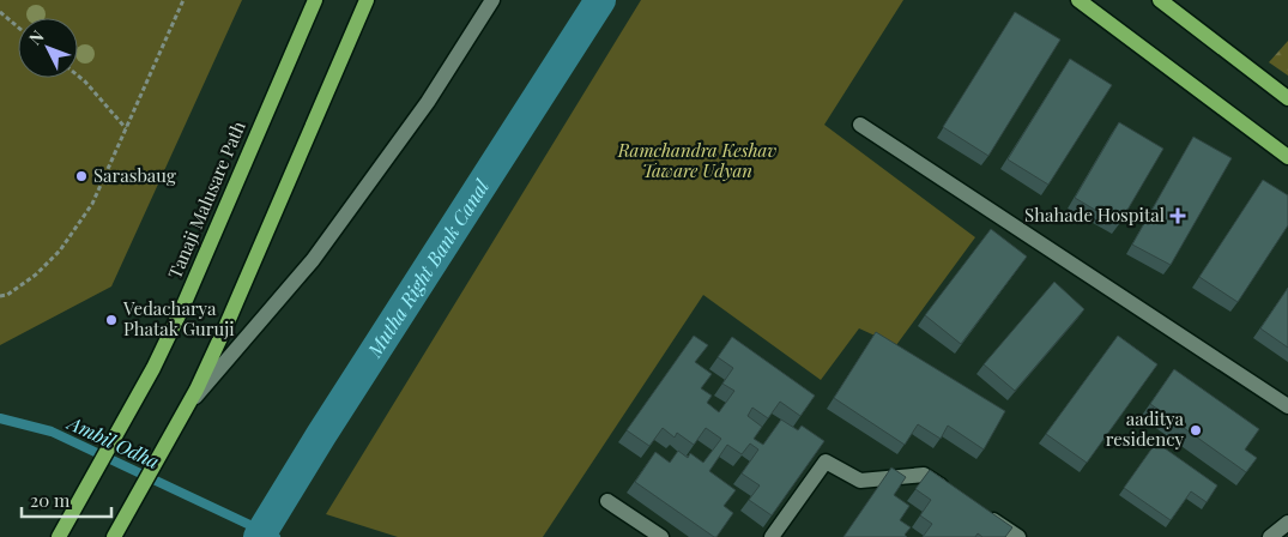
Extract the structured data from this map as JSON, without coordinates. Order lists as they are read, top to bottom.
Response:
{
  "streets": {
    "main road": ["Tanaji Malusare Path"]
  },
  "water": ["Mutha Right Bank Canal", "Ambil Odha"],
  "parks": ["Ramchandra Keshav Taware Udyan"],
  "places": {
    "other": ["Sarasbaug", "Vedacharya Phatak Guruji", "aaditya residency"],
    "health": ["Shahade Hospital"]
  },
  "scale_bar": "20 m",
  "north": "top left"
}
